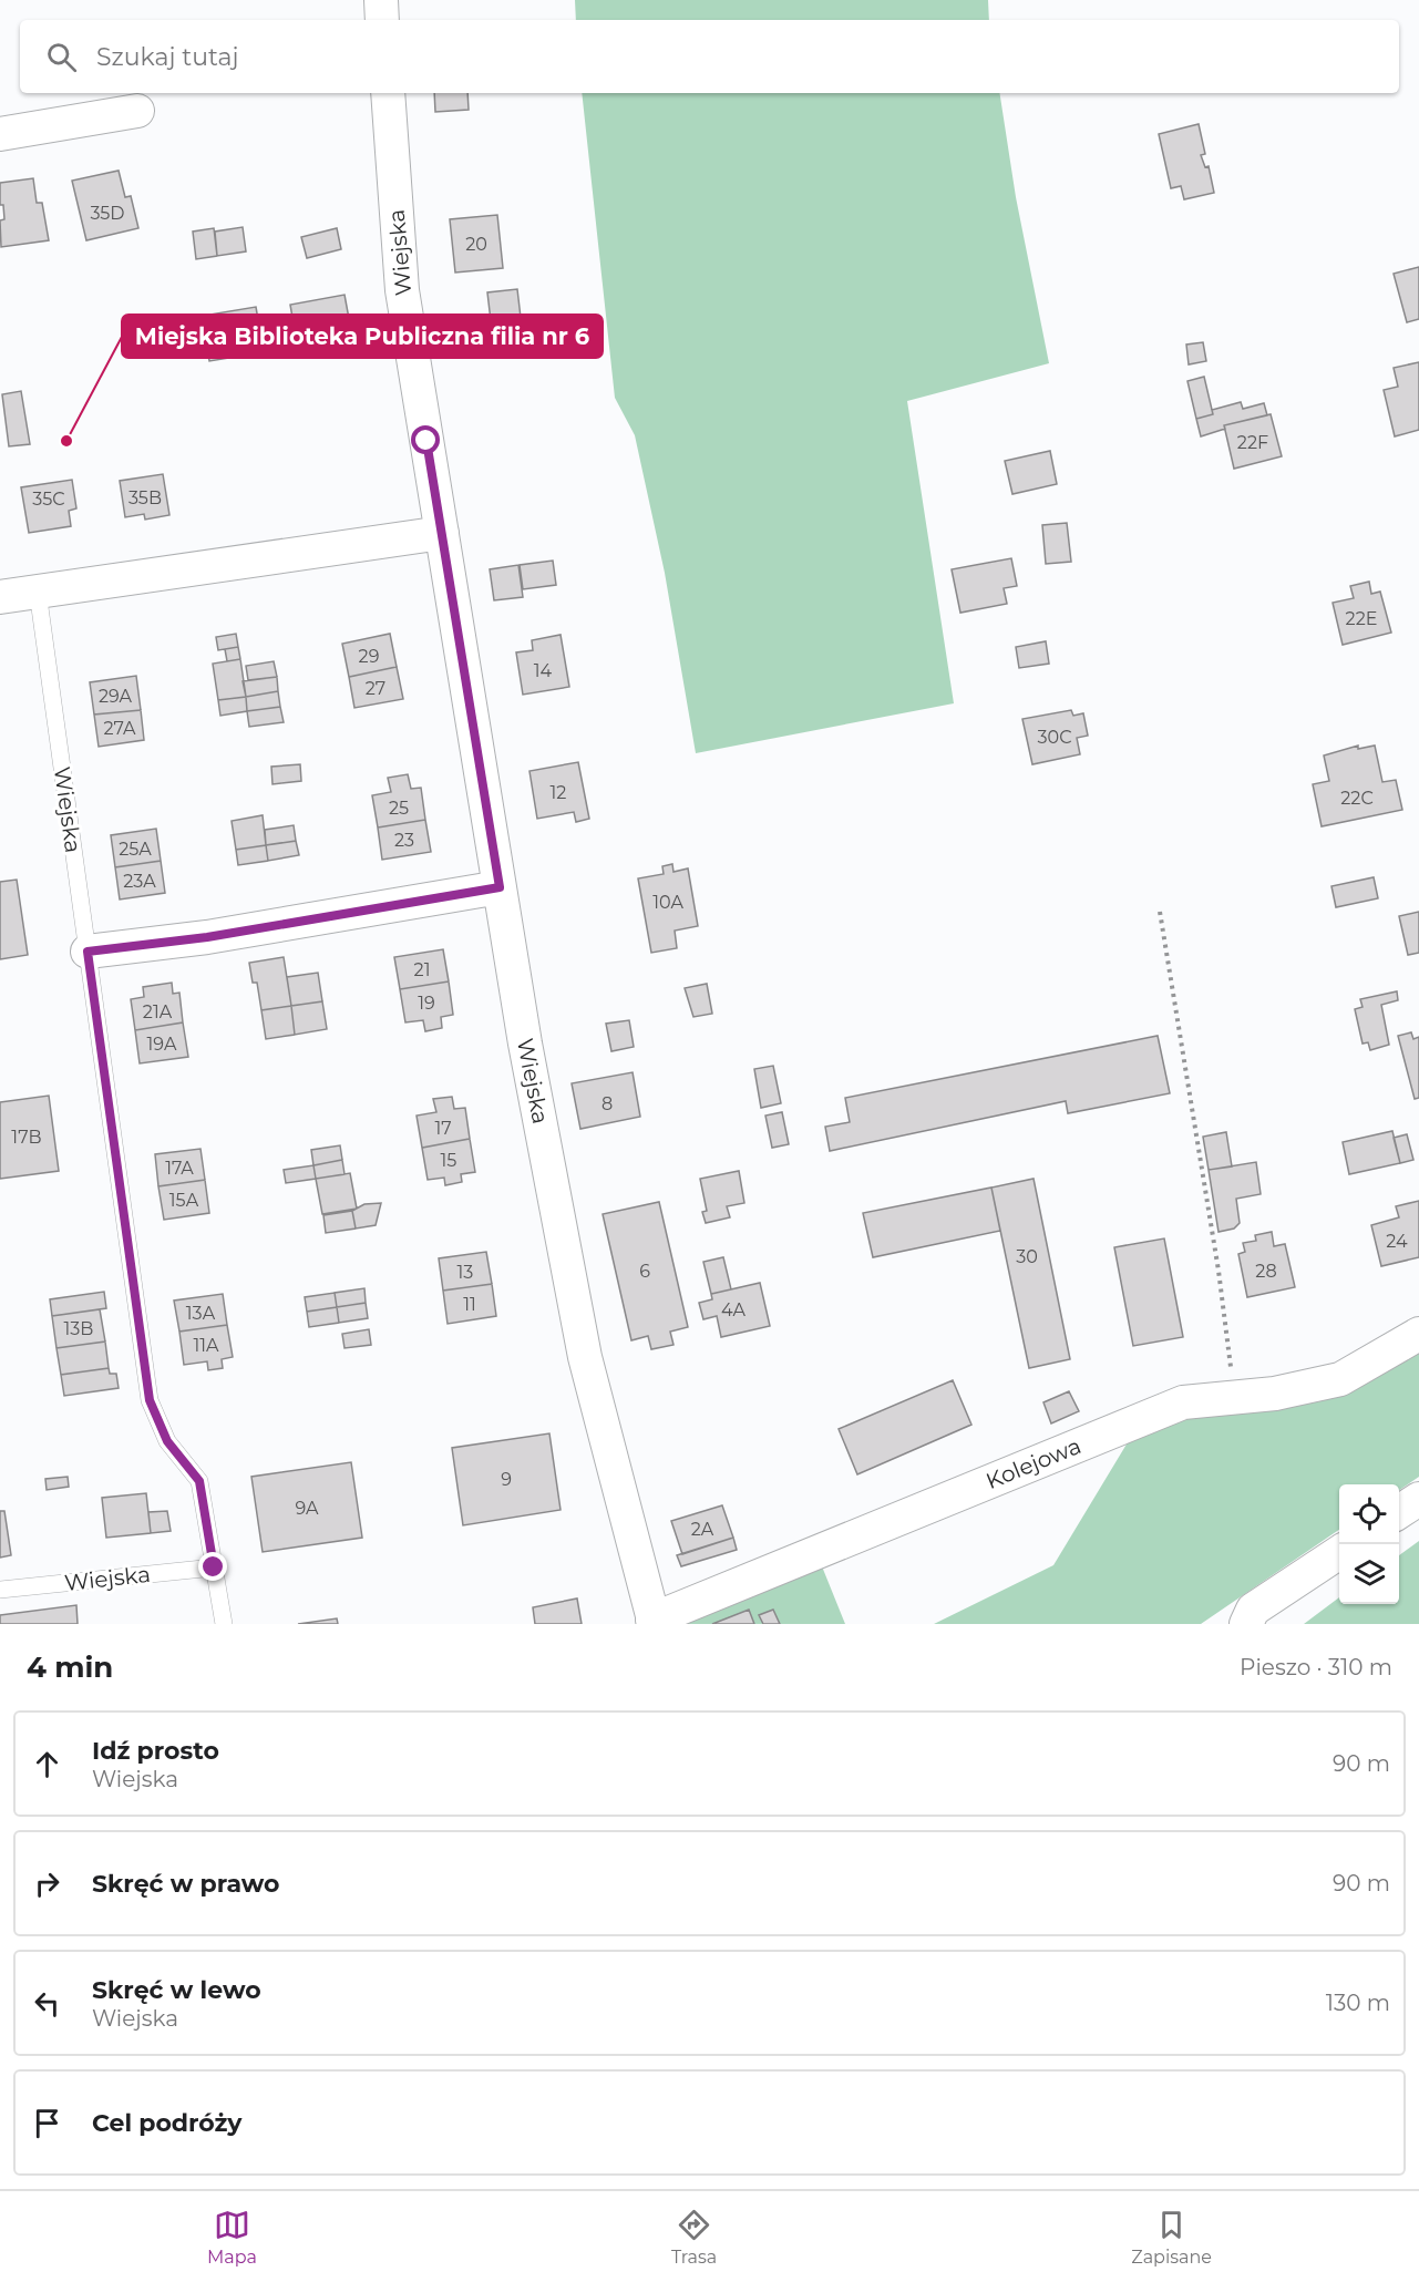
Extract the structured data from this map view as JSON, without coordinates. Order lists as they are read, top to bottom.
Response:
{
  "streets": {
    "street": ["Wiejska", "Kolejowa"]
  },
  "crossings": [
    ["Wiejska", "Kolejowa"]
  ],
  "places": ["Miejska Biblioteka Publiczna filia nr 6"],
  "house_numbers": [
    "35D",
    "20",
    "22F",
    "35B",
    "35C",
    "22E",
    "29",
    "14",
    "27",
    "29A",
    "27A",
    "30C",
    "12",
    "22C",
    "25",
    "23",
    "25A",
    "23A",
    "10A",
    "21",
    "19",
    "21A",
    "19A",
    "8",
    "17",
    "17B",
    "15",
    "17A",
    "15A",
    "24",
    "30",
    "6",
    "28",
    "13",
    "11",
    "4A",
    "13A",
    "13B",
    "11A",
    "9",
    "9A",
    "2A"
  ],
  "page": {
    "search": "Szukaj tutaj",
    "heading": ["4 min", "Pieszo · 310 m"],
    "list": [
      ["Idź prosto", "Wiejska", "90 m"],
      ["Skręć w prawo", "90 m"],
      ["Skręć w lewo", "Wiejska", "130 m"],
      "Cel podróży"
    ],
    "nav": ["Mapa", "Trasa", "Zapisane"]
  }
}
